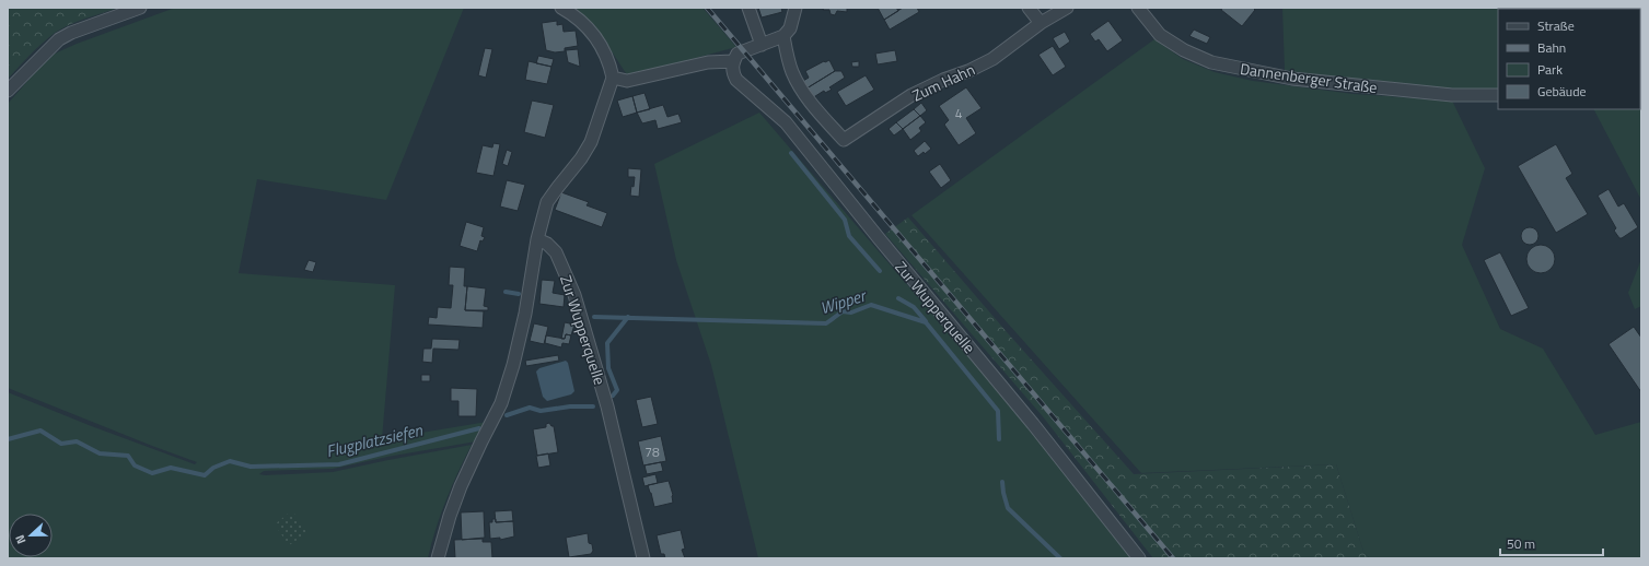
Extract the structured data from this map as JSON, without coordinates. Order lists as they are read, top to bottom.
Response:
{
  "streets": {
    "street": ["Dannenberger Straße", "Zum Hahn", "Zur Wupperquelle"]
  },
  "water": ["Wipper", "Flugplatzsiefen"],
  "house_numbers": ["4", "78"],
  "legend": [
    "Straße",
    "Bahn",
    "Park",
    "Gebäude"
  ],
  "scale_bar": "50 m",
  "north": "left"
}
